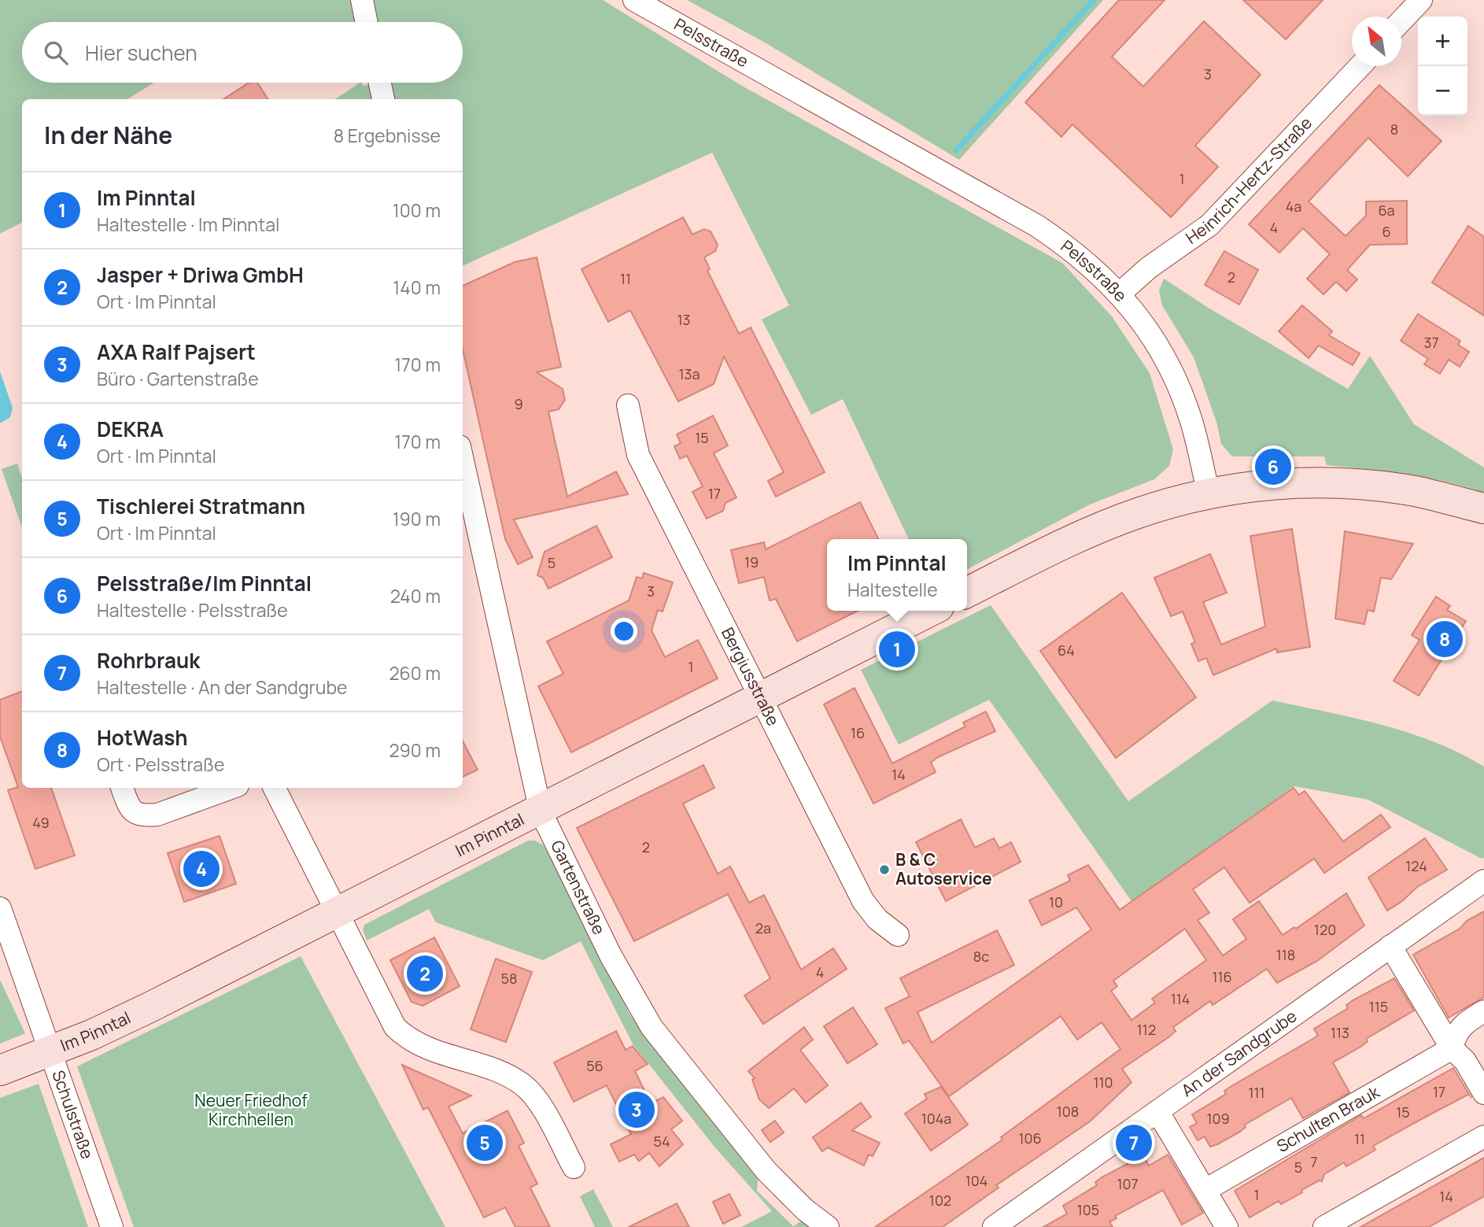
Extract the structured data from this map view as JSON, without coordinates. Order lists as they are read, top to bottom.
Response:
{
  "streets": {
    "main road": ["Im Pinntal"],
    "street": [
      "Pelsstraße",
      "Heinrich-Hertz-Straße",
      "Bergiusstraße",
      "Gartenstraße",
      "An der Sandgrube",
      "Schulstraße",
      "Schulten Brauk"
    ]
  },
  "crossings": [
    ["Pelsstraße", "Heinrich-Hertz-Straße"],
    ["Bergiusstraße", "Im Pinntal"],
    ["Im Pinntal", "Gartenstraße"],
    ["Im Pinntal", "Schulstraße"]
  ],
  "parks": ["Neuer Friedhof Kirchhellen"],
  "places": ["B & C Autoservice"],
  "house_numbers": [
    "3",
    "8",
    "1",
    "4a",
    "6a",
    "4",
    "6",
    "2",
    "11",
    "13",
    "37",
    "13a",
    "9",
    "15",
    "17",
    "19",
    "5",
    "3",
    "64",
    "1",
    "16",
    "14",
    "49",
    "2",
    "124",
    "10",
    "2a",
    "120",
    "118",
    "8c",
    "4",
    "116",
    "58",
    "114",
    "115",
    "112",
    "113",
    "56",
    "110",
    "17",
    "111",
    "108",
    "15",
    "104a",
    "109",
    "106",
    "11",
    "54",
    "7",
    "5",
    "104",
    "107",
    "1",
    "14",
    "102",
    "105"
  ],
  "north": "top left",
  "page": {
    "map_buttons": ["+", "−"],
    "search": "Hier suchen",
    "heading": ["In der Nähe", "8 Ergebnisse"],
    "list": [
      {
        "mark": "1",
        "name": "Im Pinntal",
        "note": "Haltestelle · Im Pinntal",
        "value": "100 m"
      },
      {
        "mark": "2",
        "name": "Jasper + Driwa GmbH",
        "note": "Ort · Im Pinntal",
        "value": "140 m"
      },
      {
        "mark": "3",
        "name": "AXA Ralf Pajsert",
        "note": "Büro · Gartenstraße",
        "value": "170 m"
      },
      {
        "mark": "4",
        "name": "DEKRA",
        "note": "Ort · Im Pinntal",
        "value": "170 m"
      },
      {
        "mark": "5",
        "name": "Tischlerei Stratmann",
        "note": "Ort · Im Pinntal",
        "value": "190 m"
      },
      {
        "mark": "6",
        "name": "Pelsstraße/Im Pinntal",
        "note": "Haltestelle · Pelsstraße",
        "value": "240 m"
      },
      {
        "mark": "7",
        "name": "Rohrbrauk",
        "note": "Haltestelle · An der Sandgrube",
        "value": "260 m"
      },
      {
        "mark": "8",
        "name": "HotWash",
        "note": "Ort · Pelsstraße",
        "value": "290 m"
      }
    ],
    "pins": [
      "6",
      "8",
      "1",
      "4",
      "2",
      "3",
      "5",
      "7"
    ],
    "popup": ["Im Pinntal", "Haltestelle"]
  }
}
